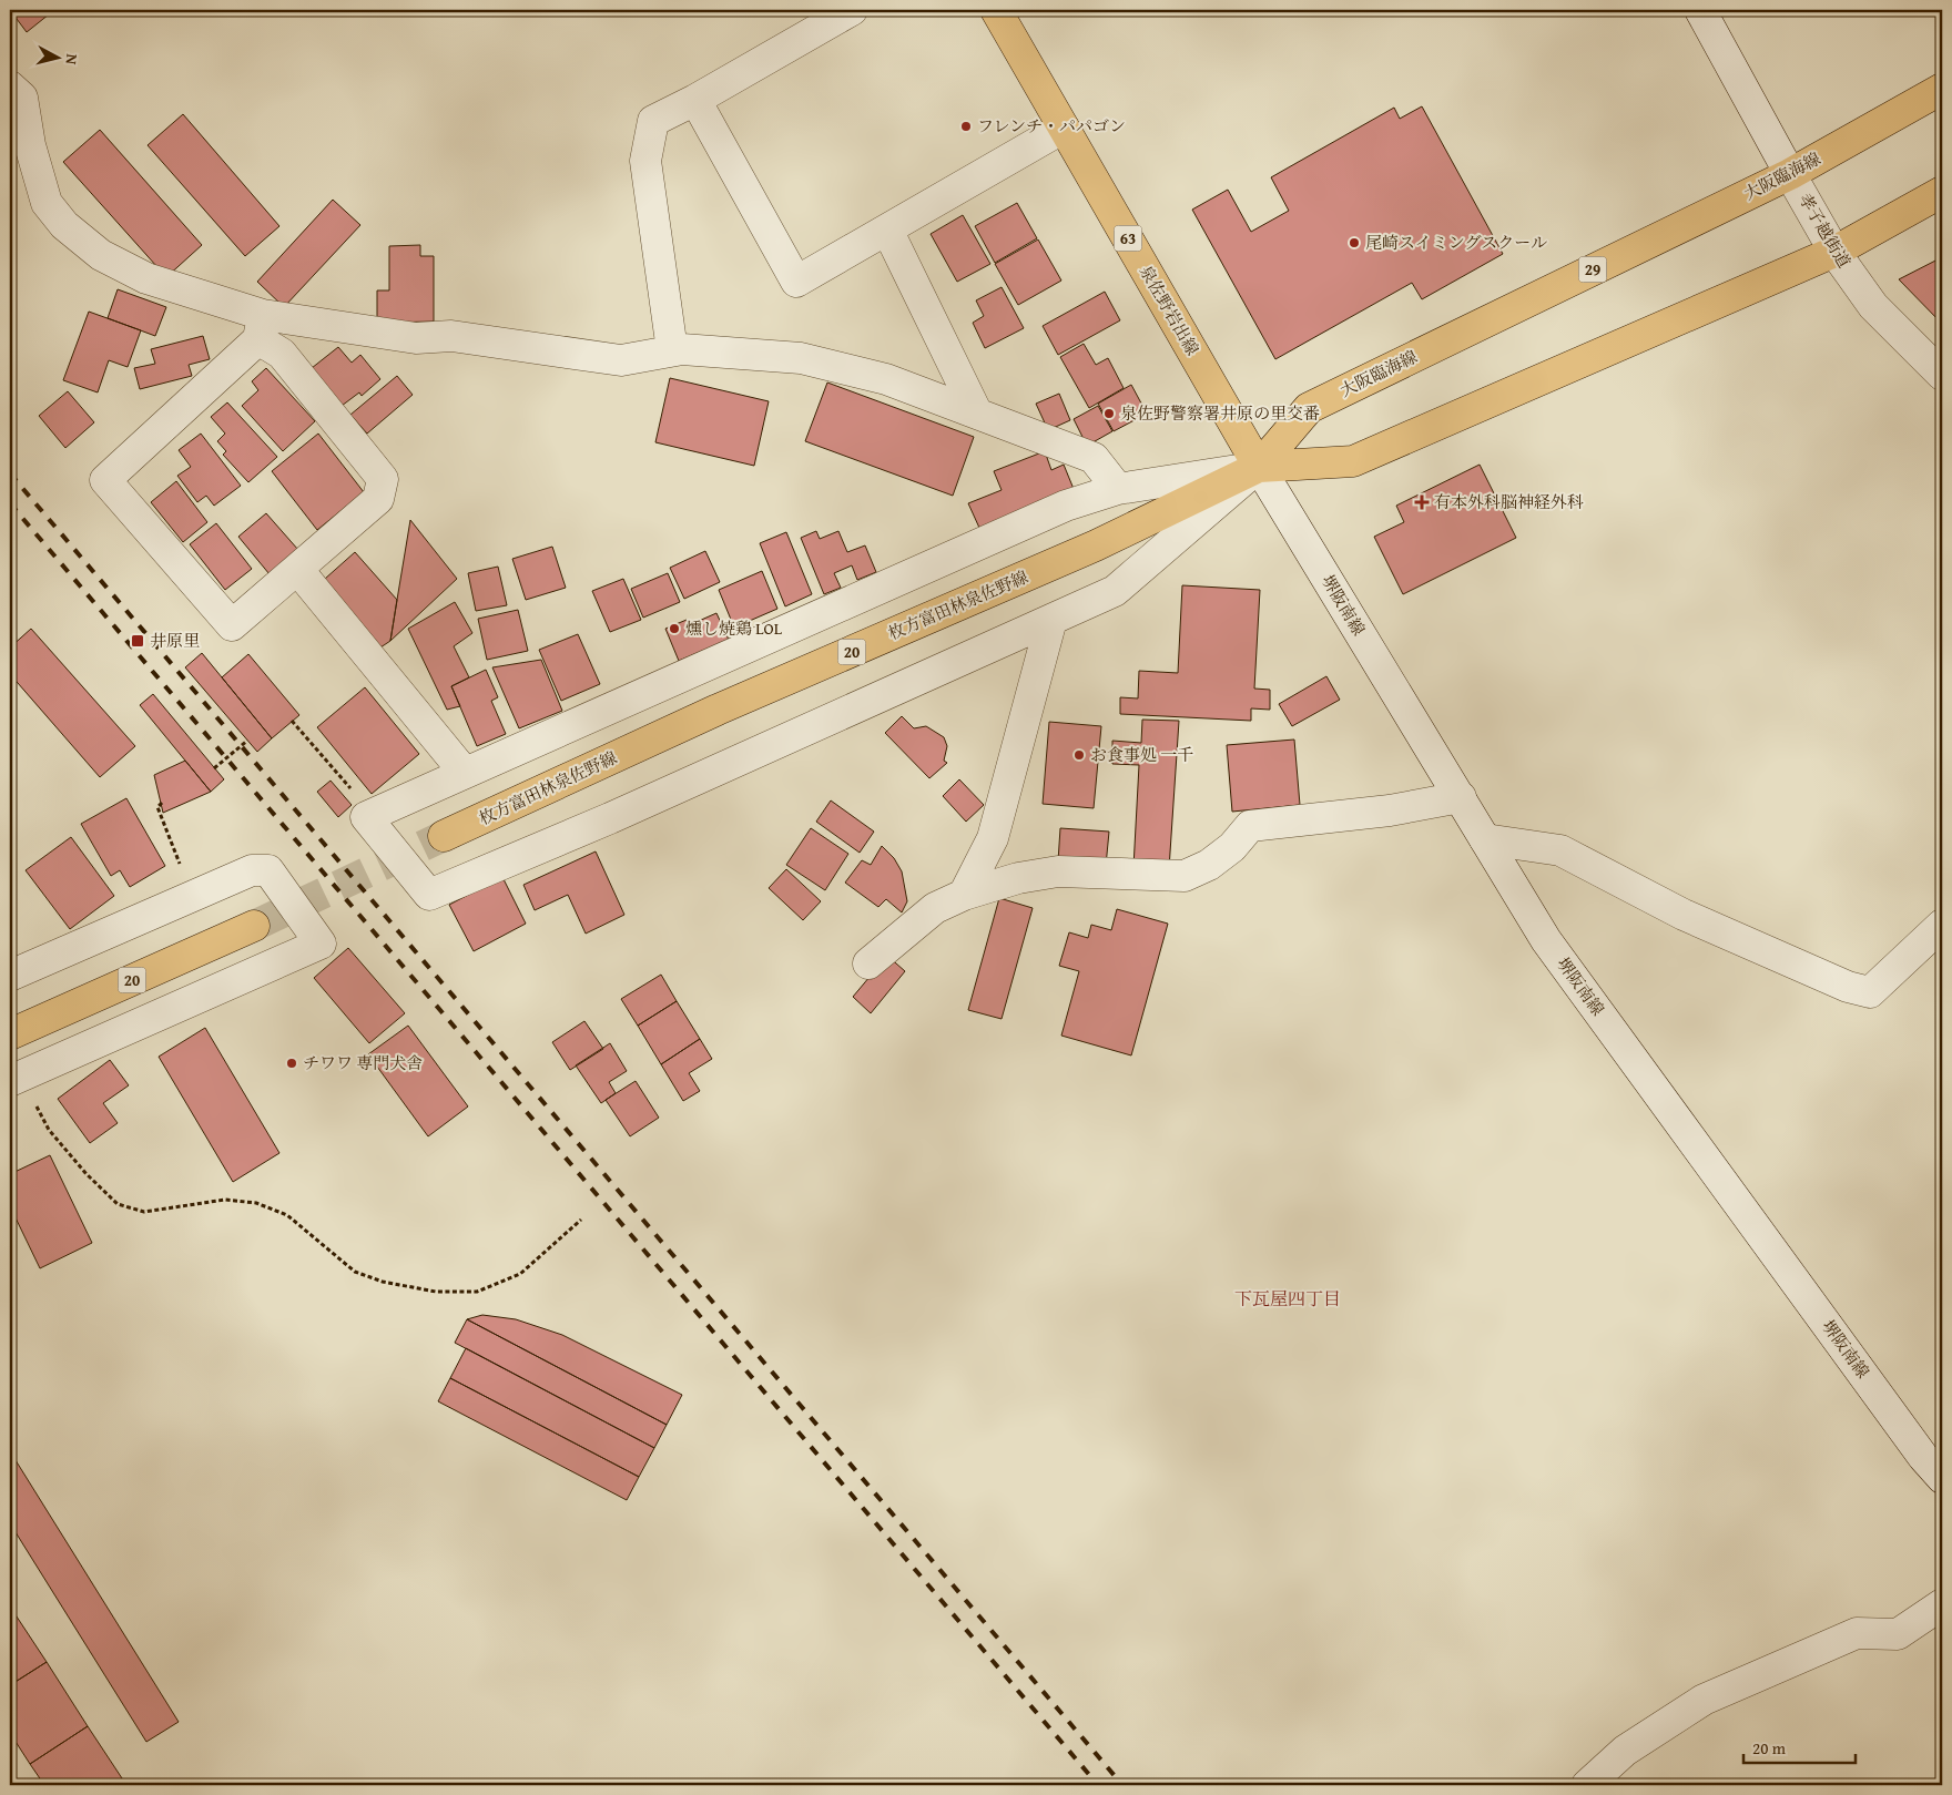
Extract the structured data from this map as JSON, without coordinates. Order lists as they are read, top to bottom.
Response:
{
  "streets": {
    "main road": [
      "大阪臨海線",
      "63",
      "29",
      "泉佐野岩出線",
      "枚方富田林泉佐野線",
      "20"
    ],
    "street": ["孝子越街道", "堺阪南線"]
  },
  "crossings": [
    ["大阪臨海線", "孝子越街道"],
    ["大阪臨海線", "泉佐野岩出線"],
    ["大阪臨海線", "枚方富田林泉佐野線"],
    ["大阪臨海線", "堺阪南線"],
    ["泉佐野岩出線", "枚方富田林泉佐野線"],
    ["泉佐野岩出線", "堺阪南線"],
    ["枚方富田林泉佐野線", "堺阪南線"]
  ],
  "districts": ["下瓦屋四丁目"],
  "places": {
    "other": [
      "フレンチ・パパゴン",
      "尾崎スイミングスクール",
      "泉佐野警察署井原の里交番",
      "燻し焼鶏 LOL",
      "お食事処 一千",
      "チワワ 専門犬舎"
    ],
    "health": ["有本外科脳神経外科"],
    "transit": ["井原里"]
  },
  "scale_bar": "20 m",
  "north": "right"
}
